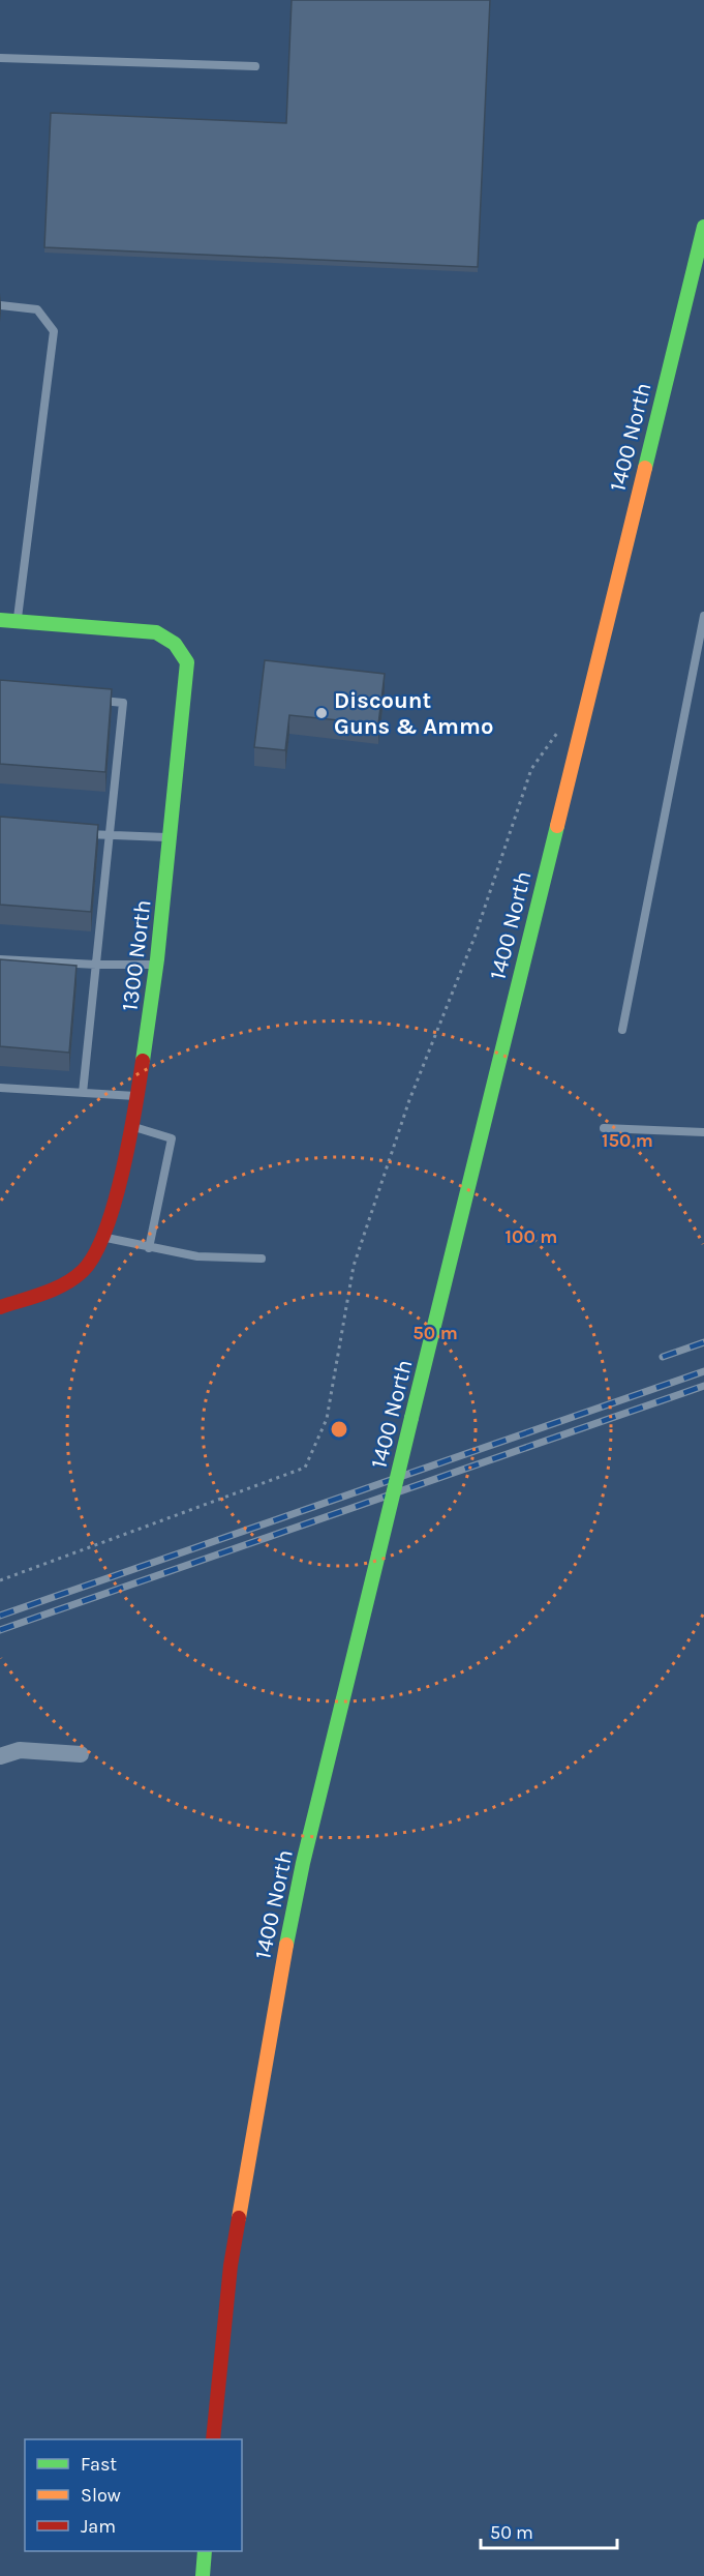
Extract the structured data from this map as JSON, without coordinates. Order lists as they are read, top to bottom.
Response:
{
  "streets": {
    "main road": ["1400 North", "1300 North"]
  },
  "places": ["Discount Guns & Ammo"],
  "legend": ["Fast", "Slow", "Jam"],
  "scale_bar": "50 m",
  "rings": ["150 m", "100 m", "50 m"]
}
